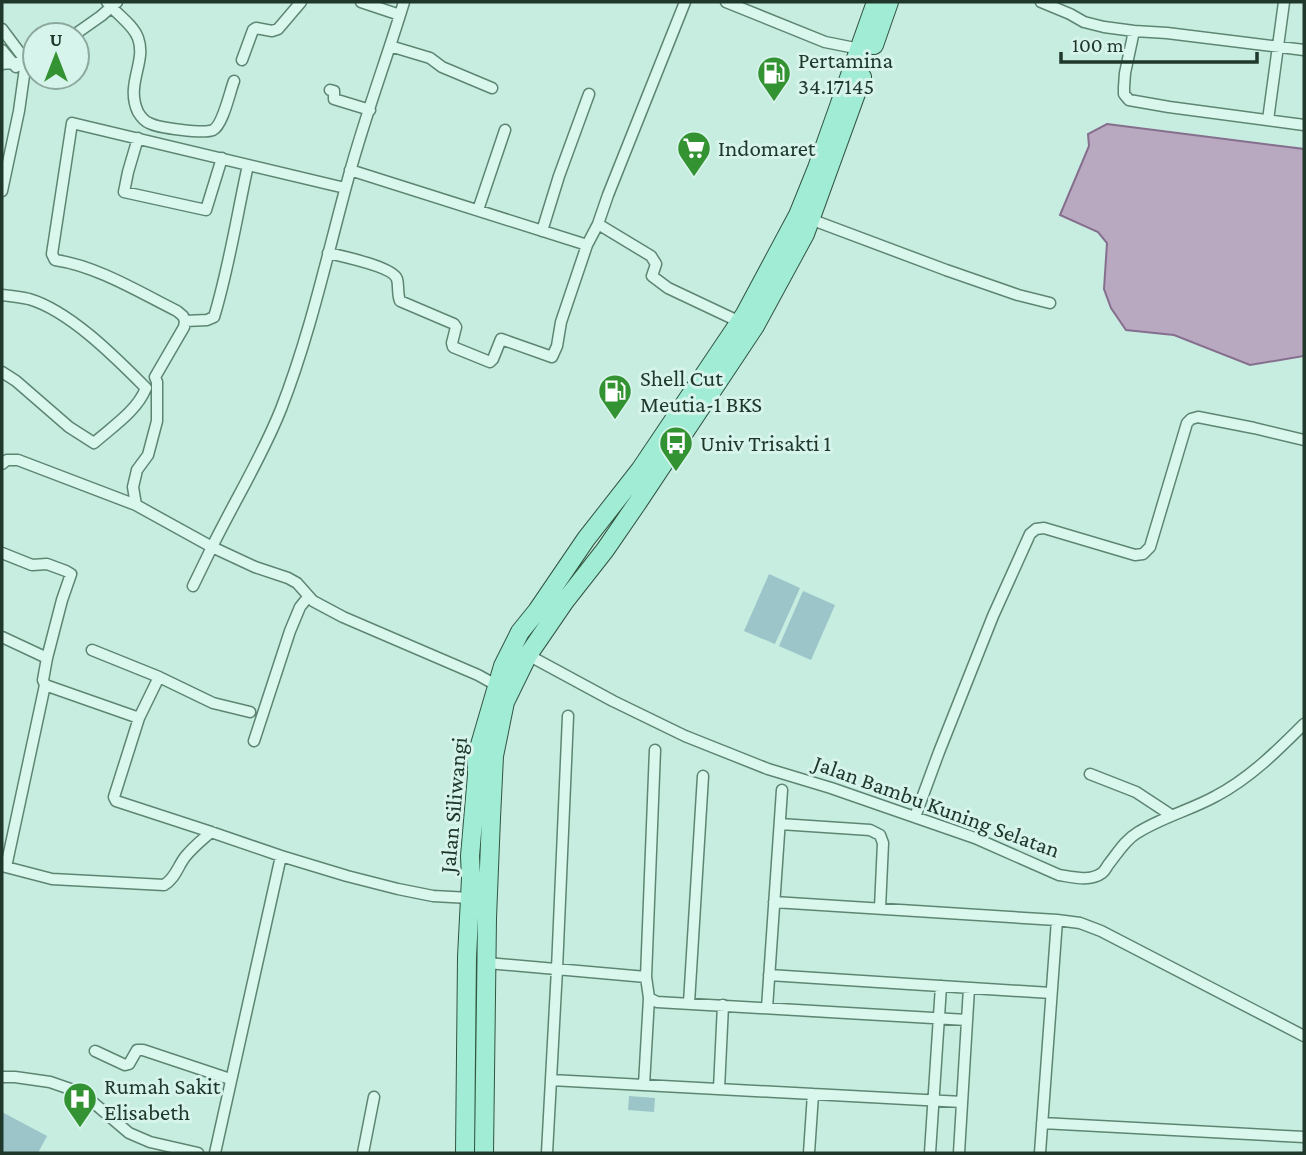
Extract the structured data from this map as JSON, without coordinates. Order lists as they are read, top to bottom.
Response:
{
  "streets": {
    "main road": ["Jalan Siliwangi"],
    "street": ["Jalan Bambu Kuning Selatan"]
  },
  "crossings": [
    ["Jalan Siliwangi", "Jalan Bambu Kuning Selatan"]
  ],
  "places": {
    "fuel station": ["Pertamina 34.17145", "Shell Cut Meutia-1 BKS"],
    "supermarket": ["Indomaret"],
    "bus stop": ["Univ Trisakti 1"],
    "hospital": ["Rumah Sakit Elisabeth"]
  },
  "scale_bar": "100 m",
  "north": "top"
}
